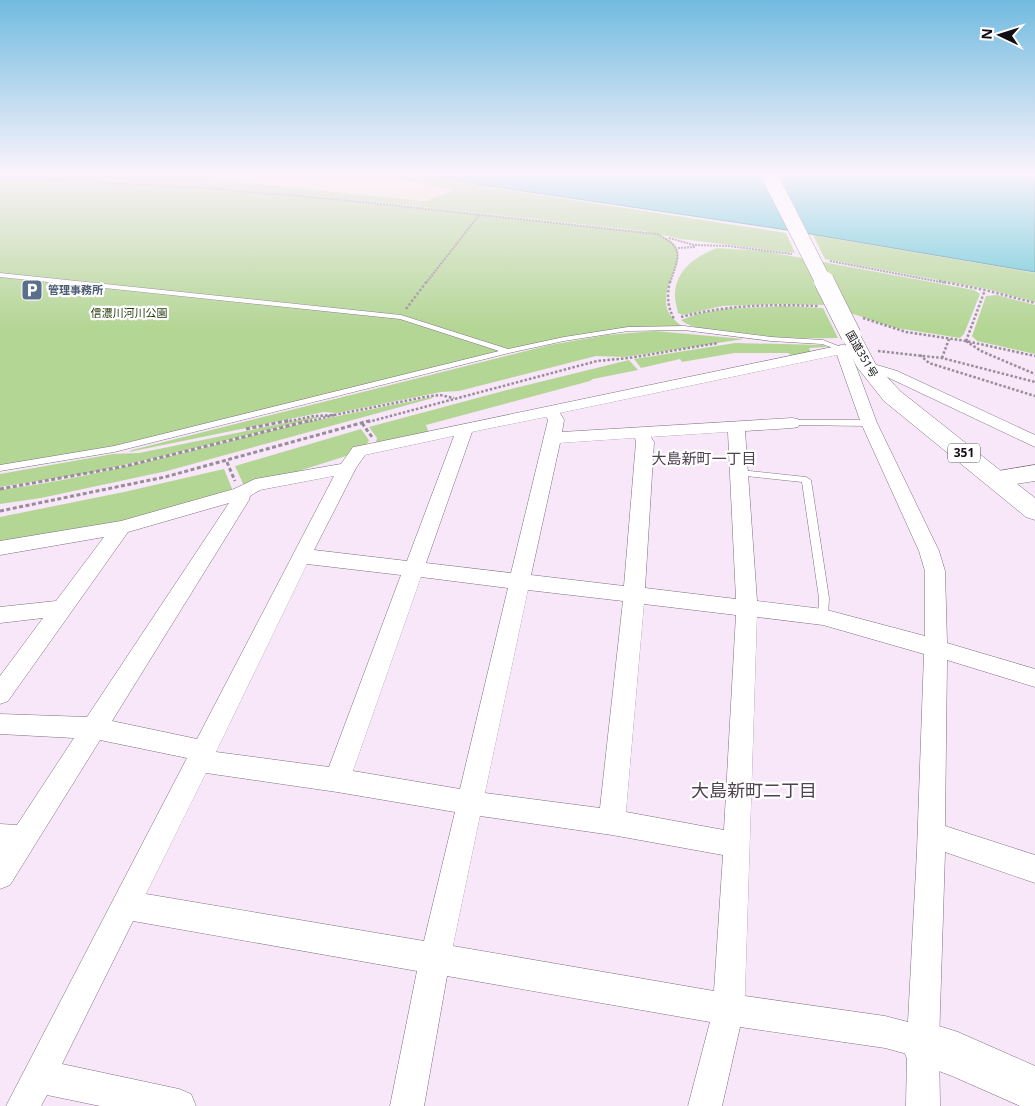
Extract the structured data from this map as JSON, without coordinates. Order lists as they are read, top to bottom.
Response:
{
  "streets": {
    "main road": ["国道351号", "351"]
  },
  "districts": ["大島新町一丁目", "大島新町二丁目"],
  "parks": ["信濃川河川公園"],
  "places": {
    "parking": ["管理事務所"]
  },
  "north": "left"
}
